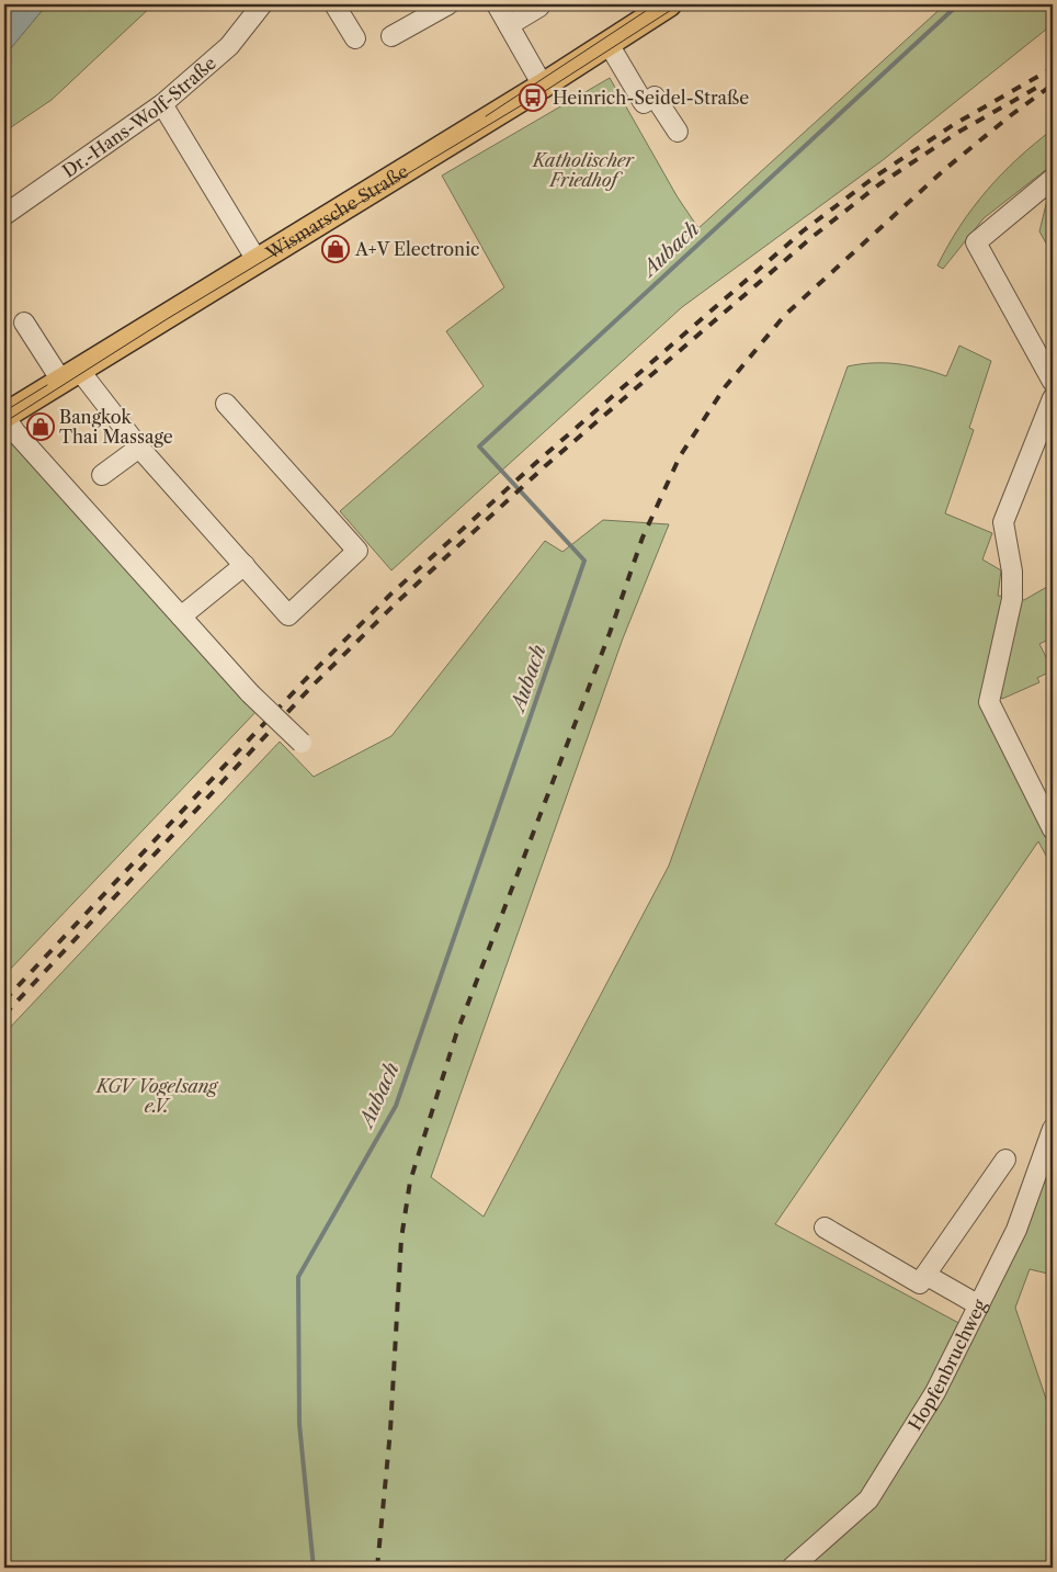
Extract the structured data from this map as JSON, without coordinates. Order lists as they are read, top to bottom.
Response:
{
  "streets": {
    "main road": ["Wismarsche Straße"],
    "street": ["Dr.-Hans-Wolf-Straße", "Hopfenbruchweg"]
  },
  "water": ["Aubach"],
  "parks": ["Katholischer Friedhof", "KGV Vogelsang e.V."],
  "places": {
    "bus stop": ["Heinrich-Seidel-Straße"],
    "shop": ["A+V Electronic", "Bangkok Thai Massage"]
  }
}
